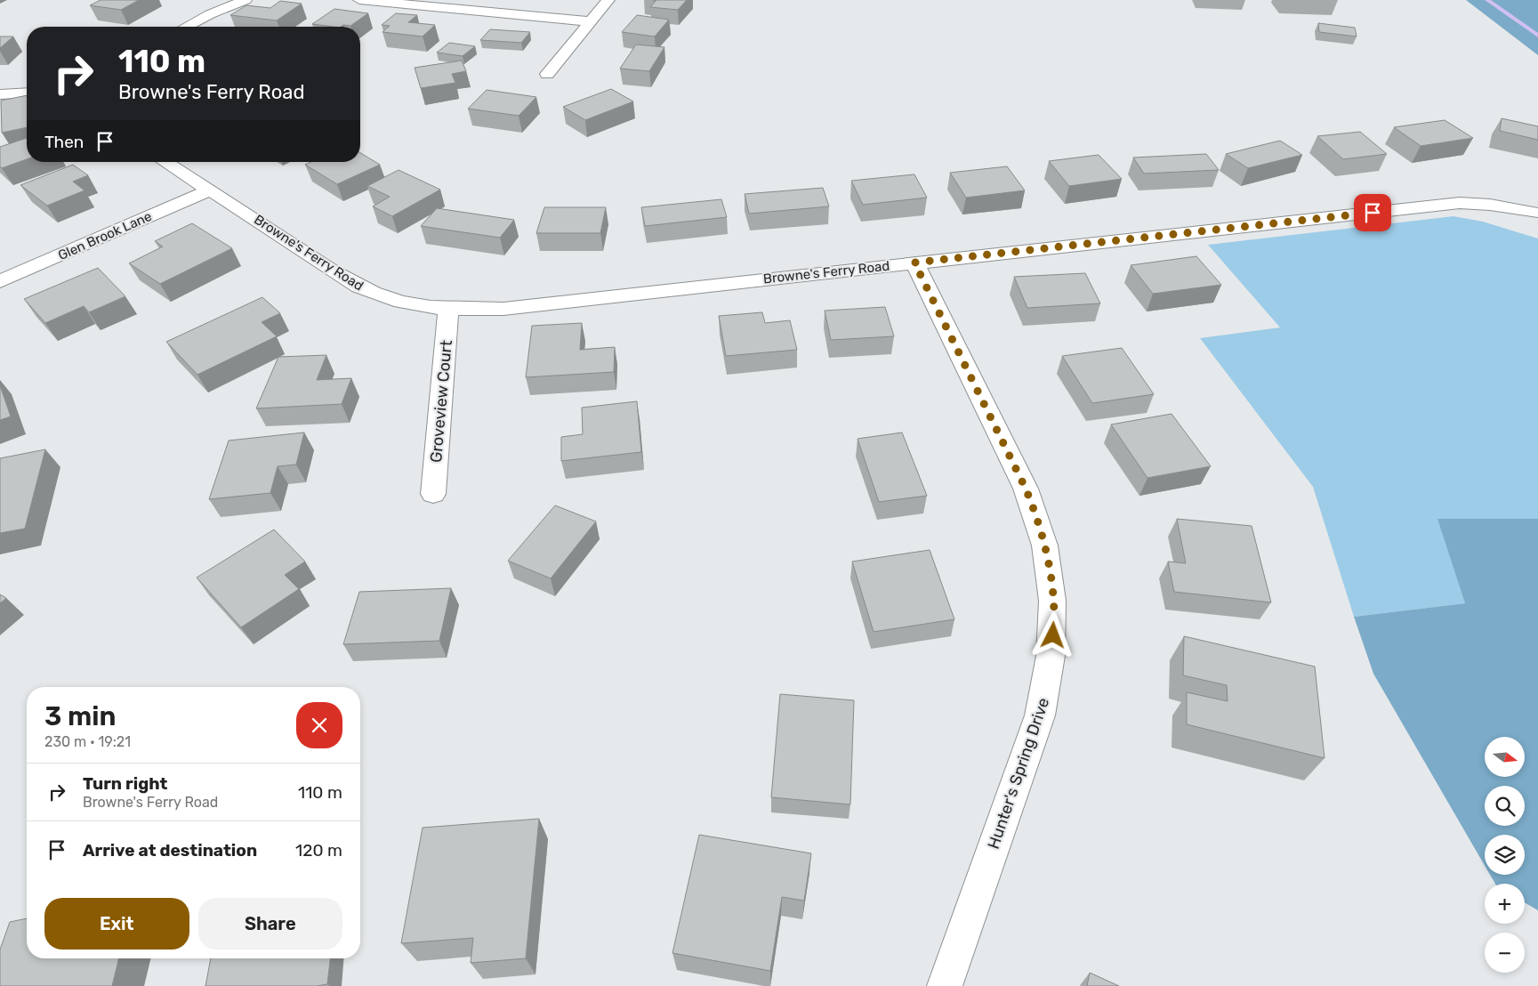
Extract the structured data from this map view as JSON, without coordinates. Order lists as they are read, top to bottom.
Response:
{
  "streets": {
    "street": [
      "Glen Brook Lane",
      "Browne's Ferry Road",
      "Groveview Court",
      "Hunter's Spring Drive"
    ]
  },
  "crossings": [
    ["Glen Brook Lane", "Browne's Ferry Road"],
    ["Browne's Ferry Road", "Groveview Court"],
    ["Browne's Ferry Road", "Hunter's Spring Drive"]
  ],
  "north": "right",
  "page": {
    "turn": ["110 m", "Browne's Ferry Road"],
    "then": "Then",
    "heading": ["3 min", "230 m · 19:21"],
    "map_buttons": ["+", "−"],
    "list": [
      {
        "name": "Turn right",
        "note": "Browne's Ferry Road",
        "value": "110 m"
      },
      {
        "name": "Arrive at destination",
        "value": "120 m"
      }
    ],
    "buttons": ["Exit", "Share"]
  }
}
